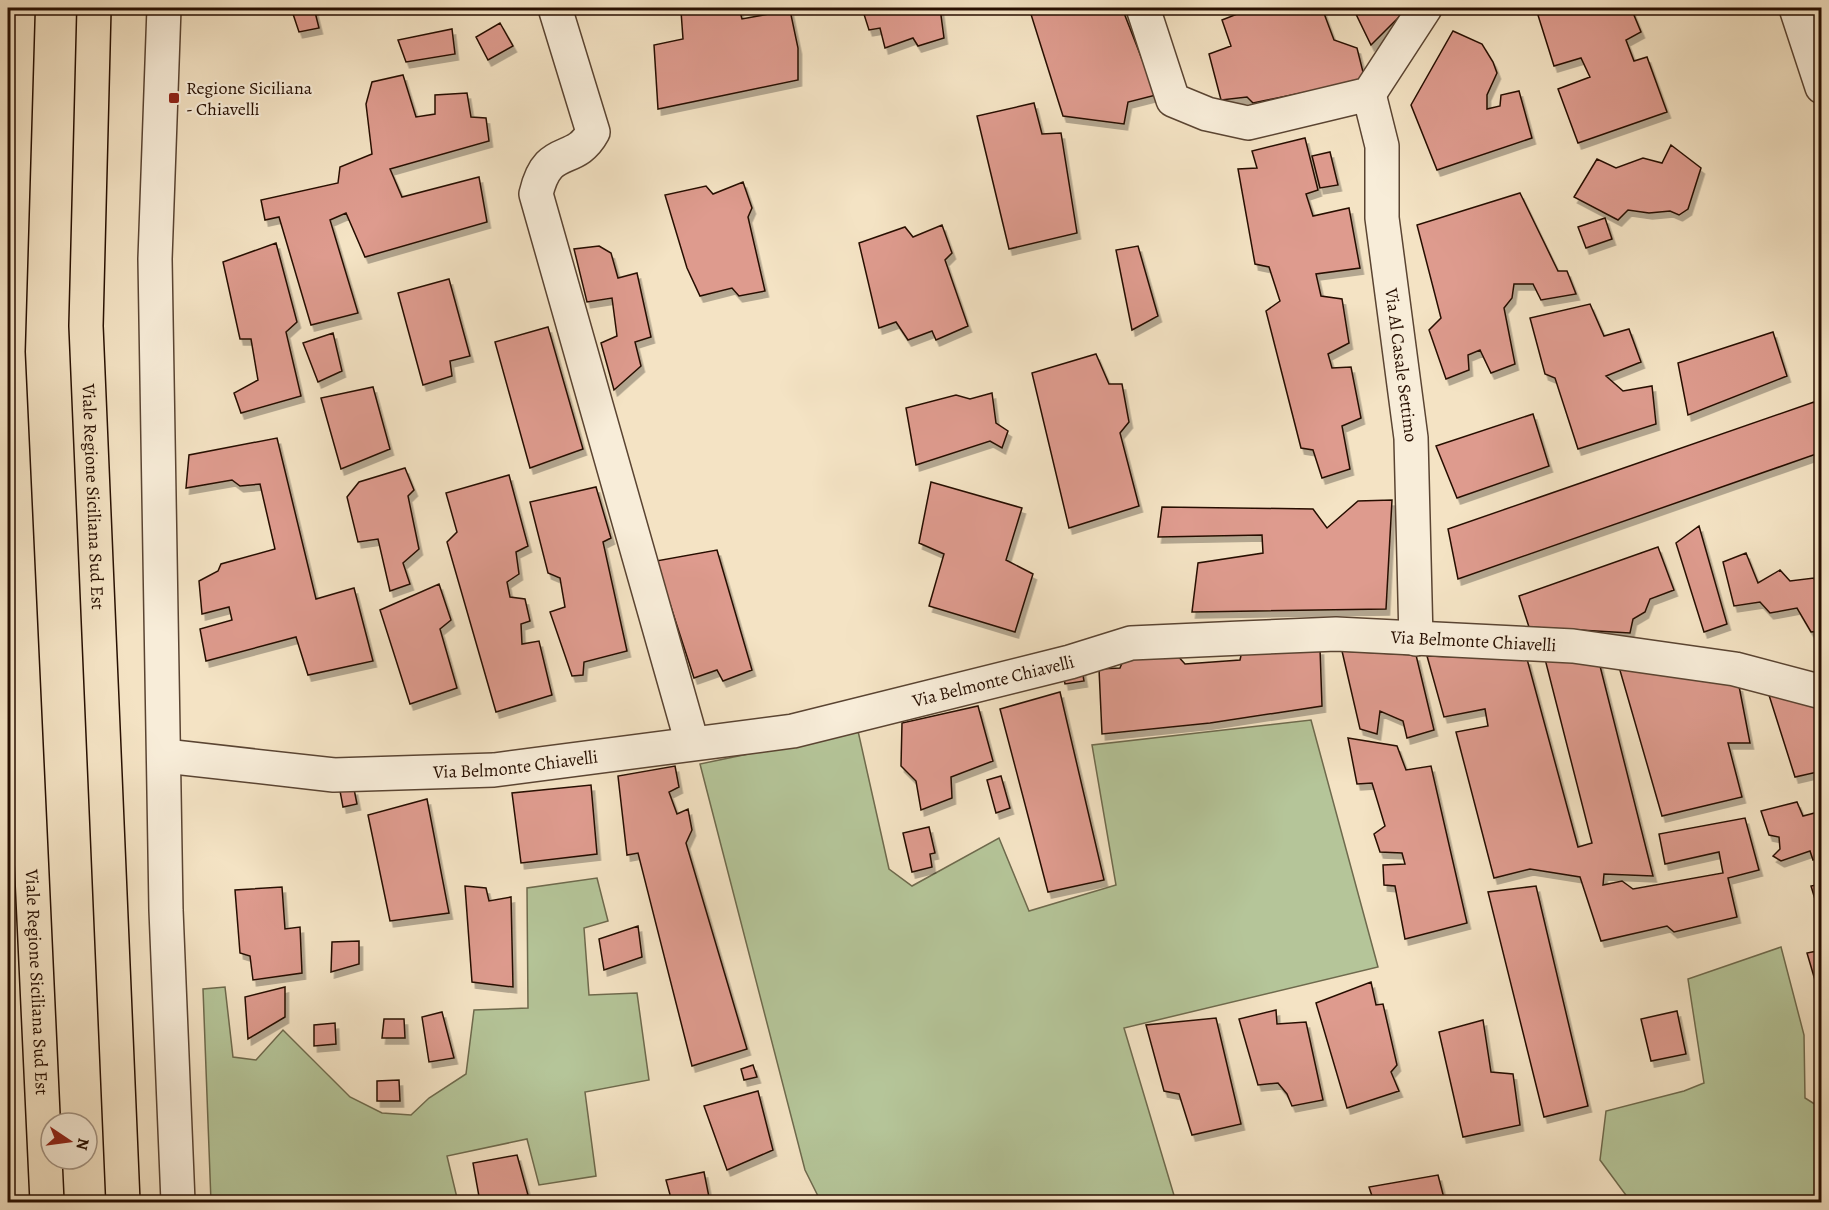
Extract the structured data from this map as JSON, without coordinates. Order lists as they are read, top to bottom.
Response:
{
  "streets": {
    "main road": ["Viale Regione Siciliana Sud Est"],
    "street": ["Via Al Casale Settimo", "Via Belmonte Chiavelli"]
  },
  "crossings": [
    ["Via Al Casale Settimo", "Via Belmonte Chiavelli"]
  ],
  "places": {
    "transit": ["Regione Siciliana - Chiavelli"]
  },
  "north": "right"
}
